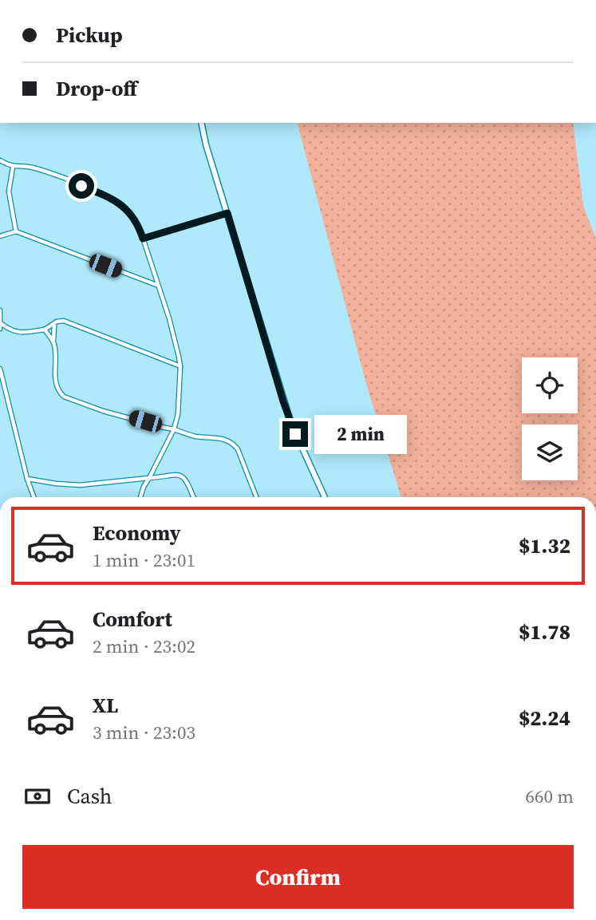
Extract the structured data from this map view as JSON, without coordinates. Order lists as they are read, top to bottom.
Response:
{
  "page": {
    "banner": ["Pickup", "Drop-off"],
    "bubble": "2 min",
    "list": [
      {
        "name": "Economy",
        "note": "1 min · 23:01",
        "value": "$1.32"
      },
      {
        "name": "Comfort",
        "note": "2 min · 23:02",
        "value": "$1.78"
      },
      {
        "name": "XL",
        "note": "3 min · 23:03",
        "value": "$2.24"
      }
    ],
    "pay": ["Cash", "660 m"],
    "buttons": "Confirm"
  }
}
